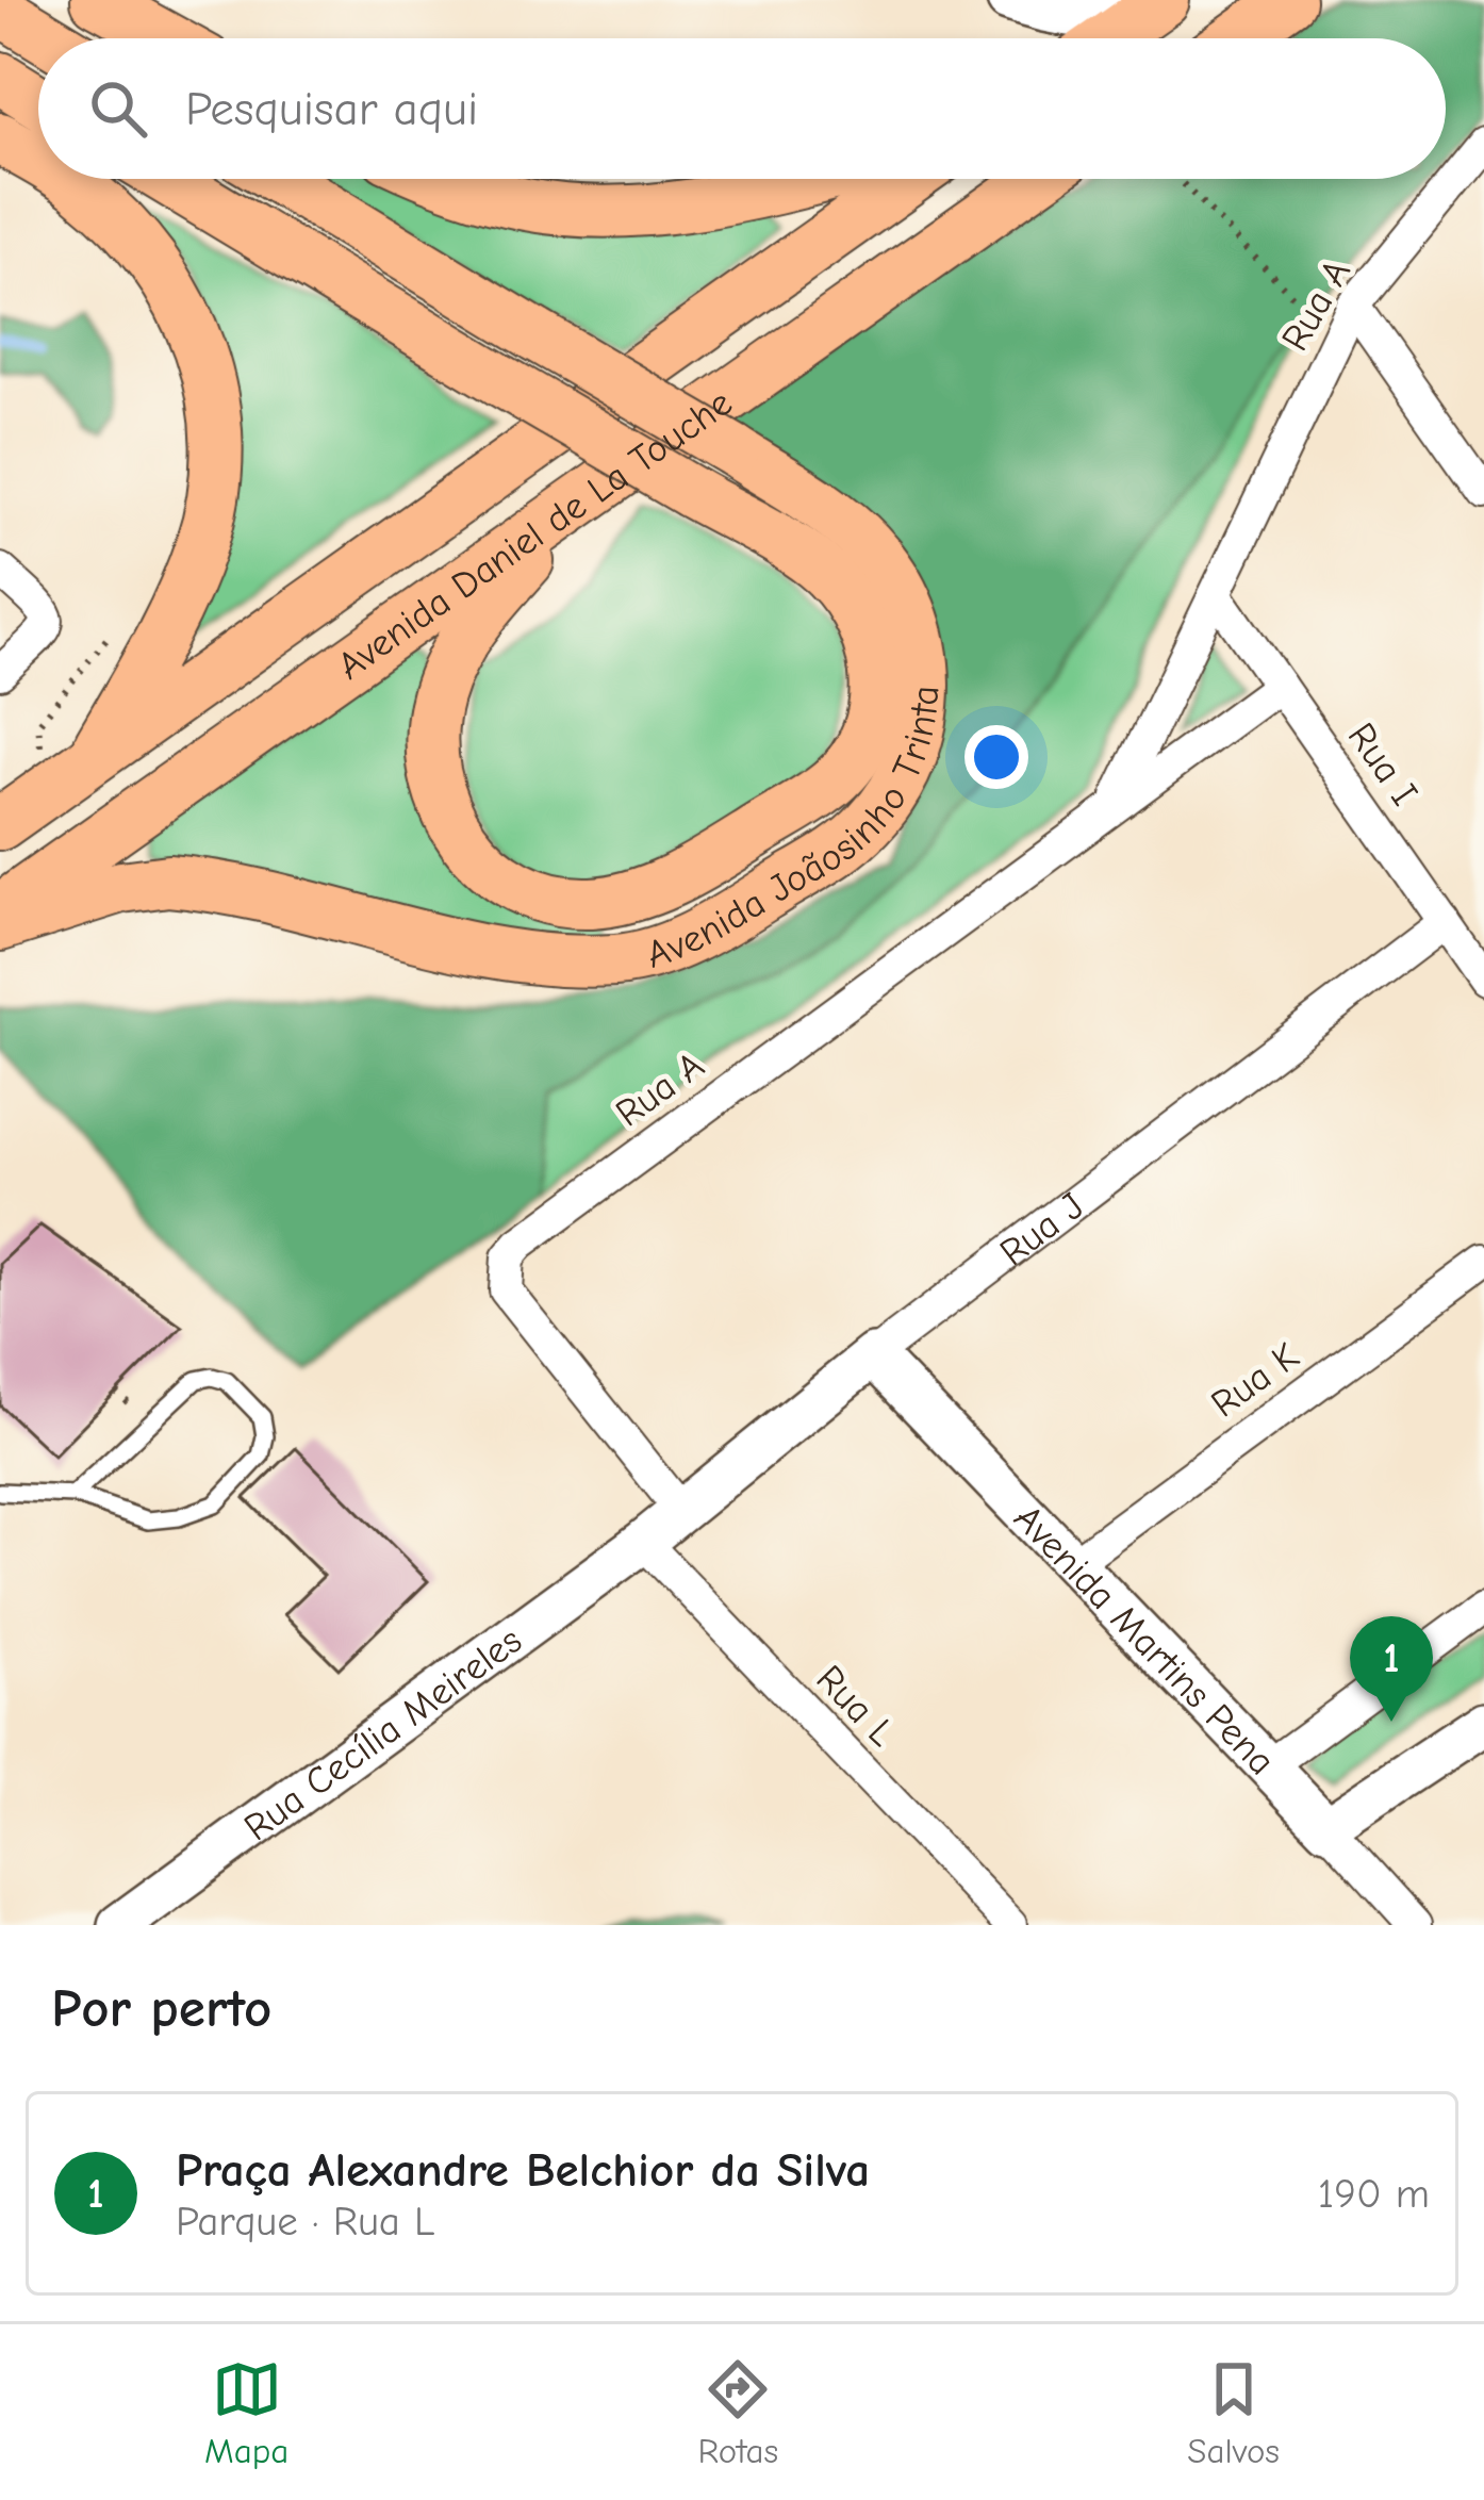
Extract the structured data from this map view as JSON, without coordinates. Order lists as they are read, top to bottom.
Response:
{
  "streets": {
    "main road": ["Avenida Daniel de La Touche", "Avenida Joãosinho Trinta"],
    "street": [
      "Rua A",
      "Rua I",
      "Rua J",
      "Rua K",
      "Avenida Martins Pena",
      "Rua L",
      "Rua Cecília Meireles"
    ]
  },
  "crossings": [
    ["Rua A", "Rua I"],
    ["Rua A", "Rua J"],
    ["Avenida Daniel de La Touche", "Avenida Joãosinho Trinta"],
    ["Rua I", "Rua J"],
    ["Rua J", "Avenida Martins Pena"],
    ["Rua J", "Rua L"],
    ["Rua J", "Rua Cecília Meireles"],
    ["Rua K", "Avenida Martins Pena"],
    ["Rua L", "Rua Cecília Meireles"]
  ],
  "page": {
    "search": "Pesquisar aqui",
    "pins": "1",
    "heading": "Por perto",
    "list": [
      {
        "mark": "1",
        "name": "Praça Alexandre Belchior da Silva",
        "note": "Parque · Rua L",
        "value": "190 m"
      }
    ],
    "nav": ["Mapa", "Rotas", "Salvos"]
  }
}
